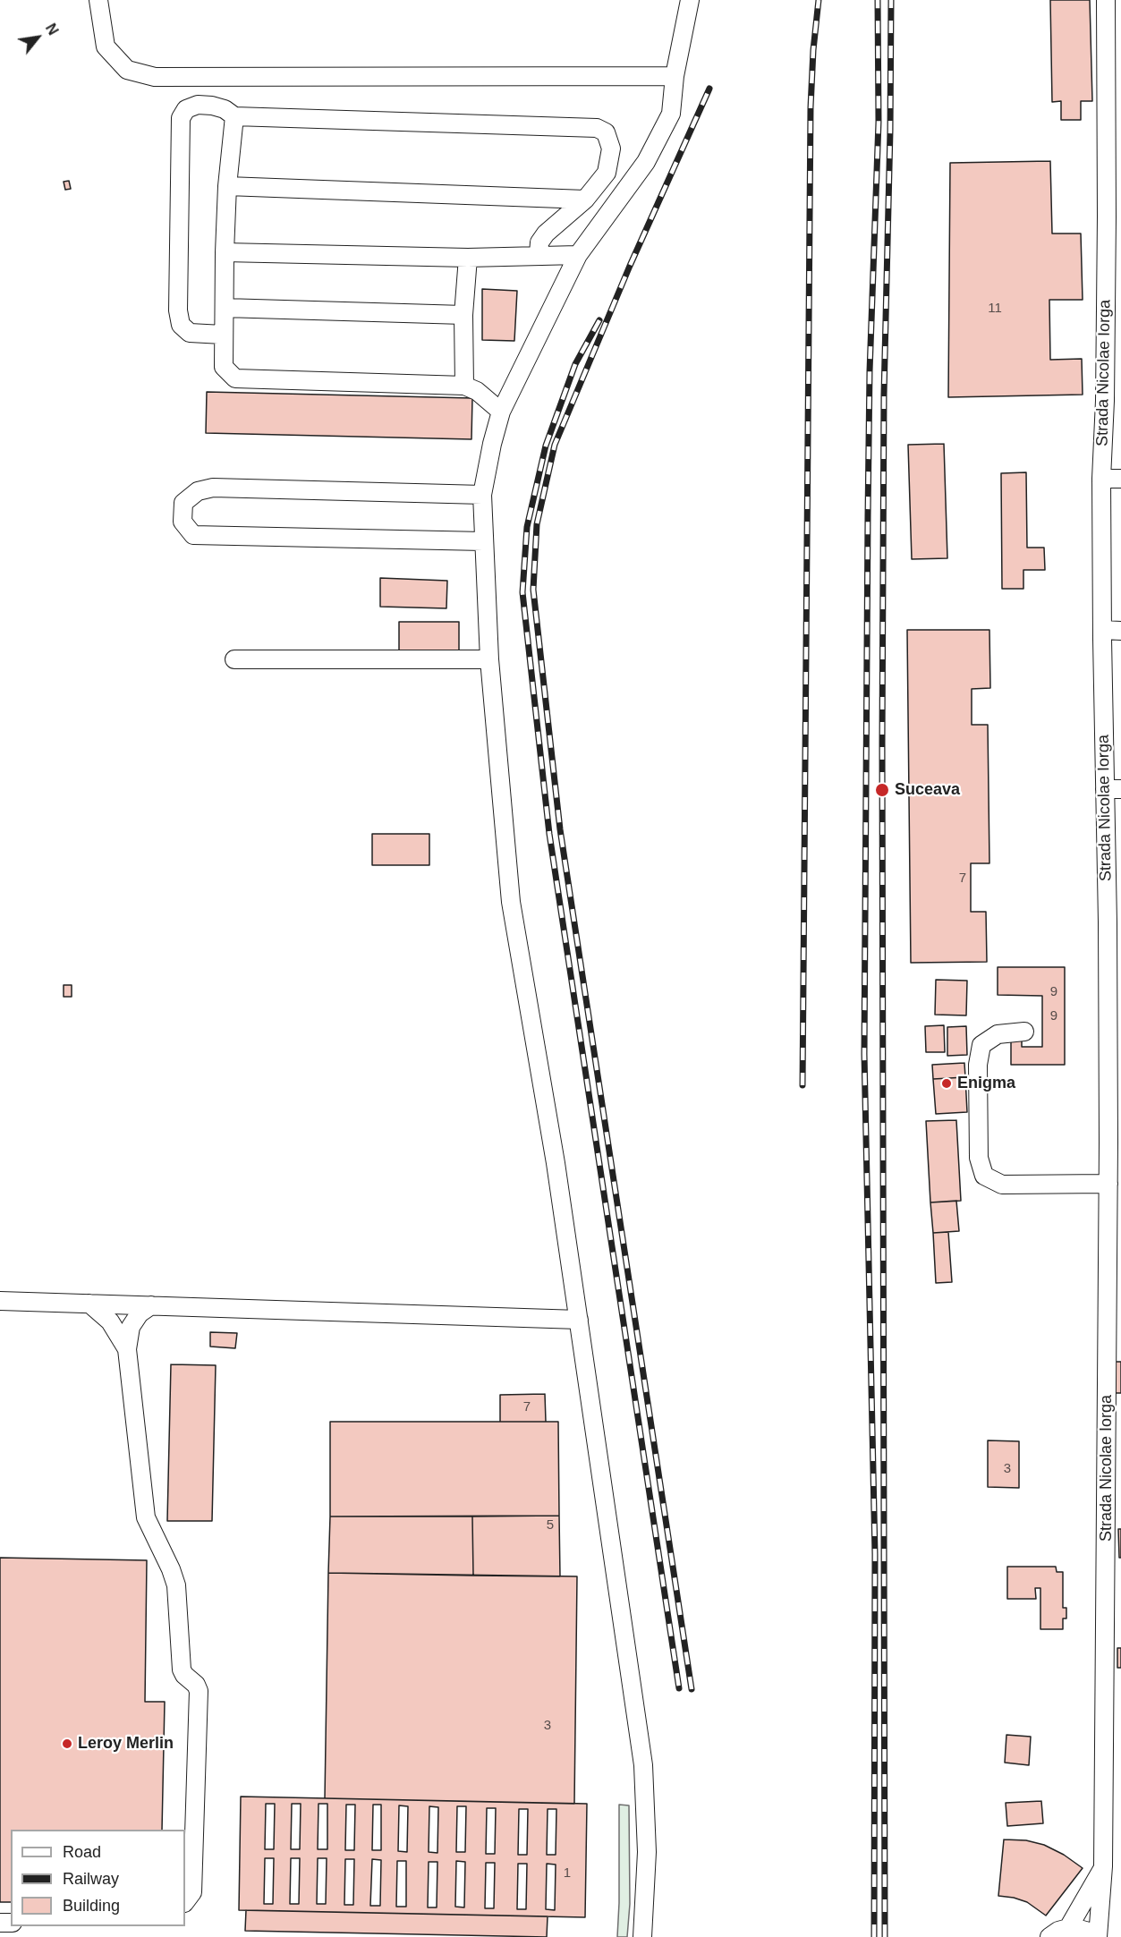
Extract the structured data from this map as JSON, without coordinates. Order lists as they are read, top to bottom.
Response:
{
  "streets": {
    "street": ["Strada Nicolae Iorga"]
  },
  "places": ["Suceava", "Enigma", "Leroy Merlin"],
  "house_numbers": [
    "11",
    "7",
    "9",
    "9",
    "7",
    "3",
    "5",
    "3",
    "1"
  ],
  "legend": ["Road", "Railway", "Building"],
  "north": "top right"
}
